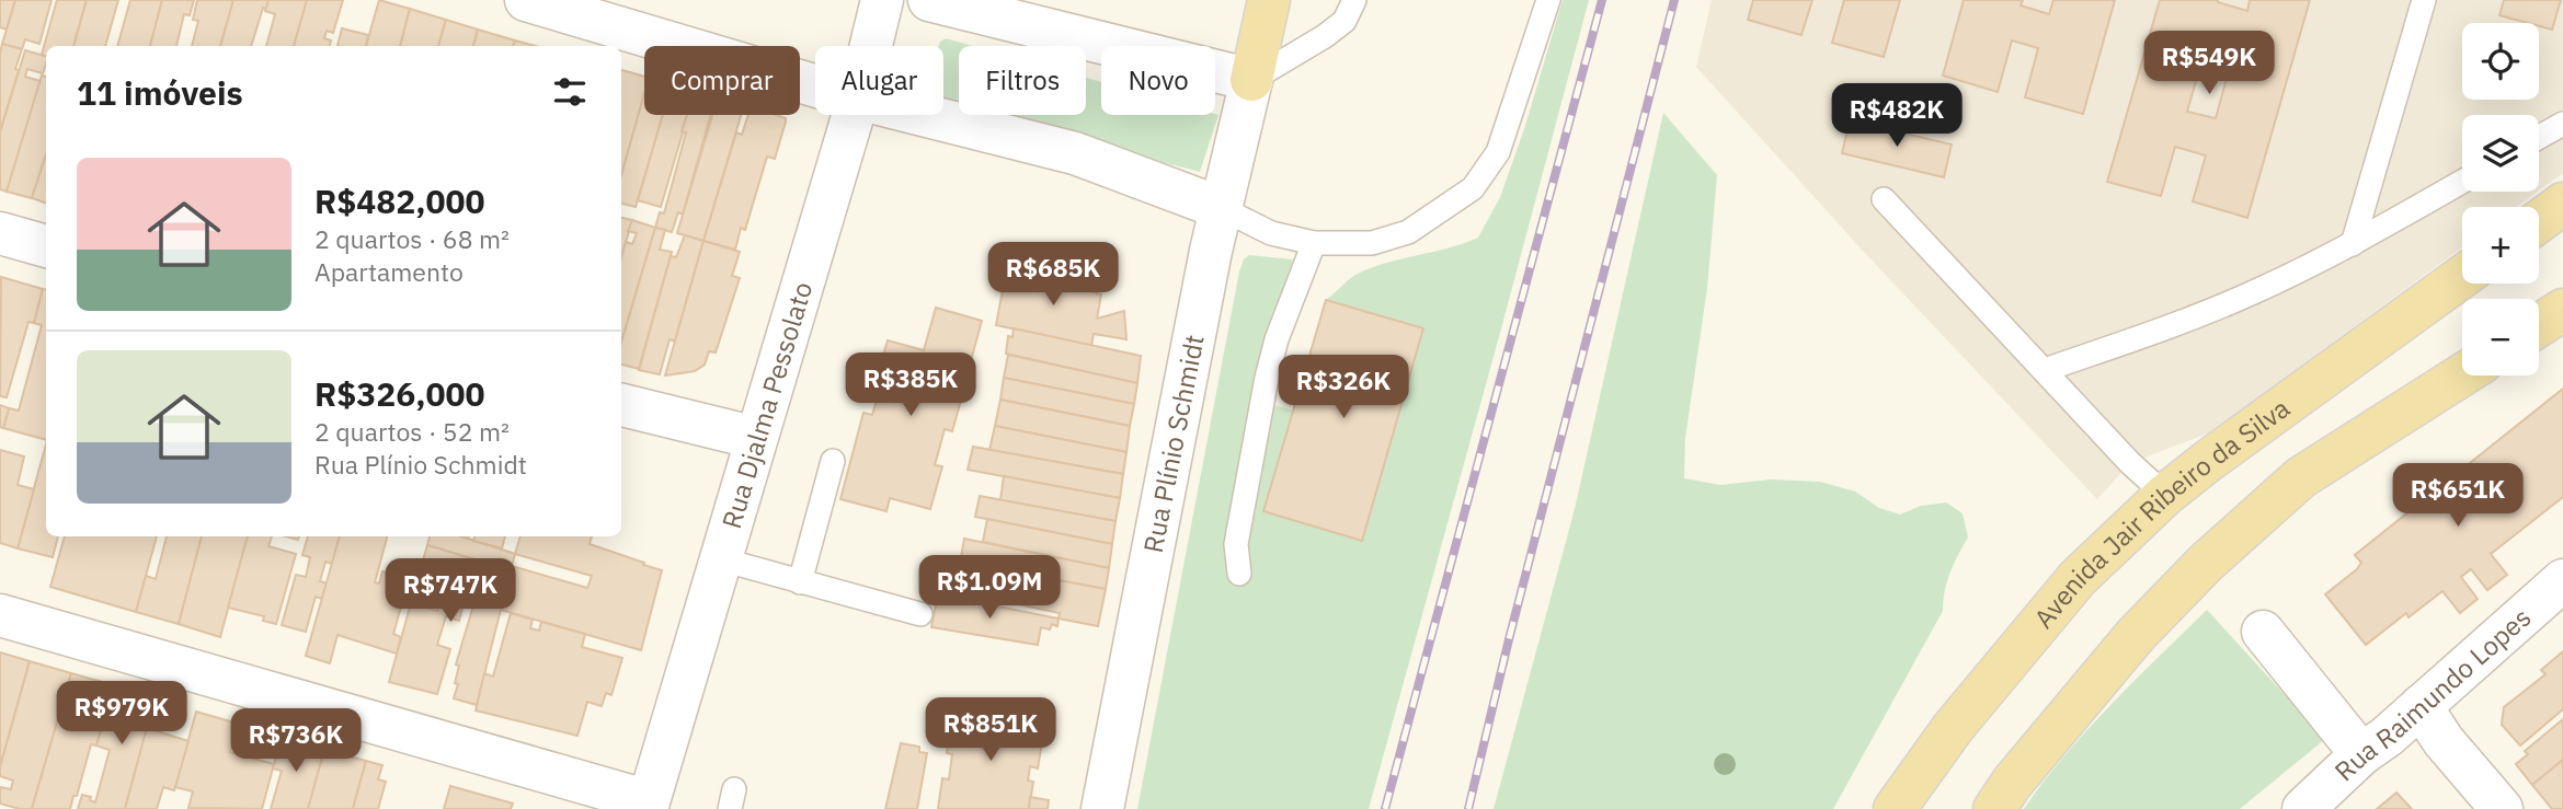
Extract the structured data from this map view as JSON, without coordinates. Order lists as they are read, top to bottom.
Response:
{
  "streets": {
    "main road": ["Avenida Jair Ribeiro da Silva"],
    "street": ["Rua Djalma Pessolato", "Rua Plínio Schmidt", "Rua Raimundo Lopes"]
  },
  "page": {
    "map_buttons": ["+", "−"],
    "price": [
      "R$549K",
      "R$482K",
      "R$685K",
      "R$385K",
      "R$326K",
      "R$651K",
      "R$1.09M",
      "R$747K",
      "R$979K",
      "R$851K",
      "R$736K"
    ],
    "chip": [
      "Comprar",
      "Alugar",
      "Filtros",
      "Novo"
    ],
    "heading": "11 imóveis",
    "list": [
      {
        "name": "R$482,000",
        "note": "2 quartos · 68 m² · Apartamento"
      },
      {
        "name": "R$326,000",
        "note": "2 quartos · 52 m² · Rua Plínio Schmidt"
      }
    ]
  }
}
